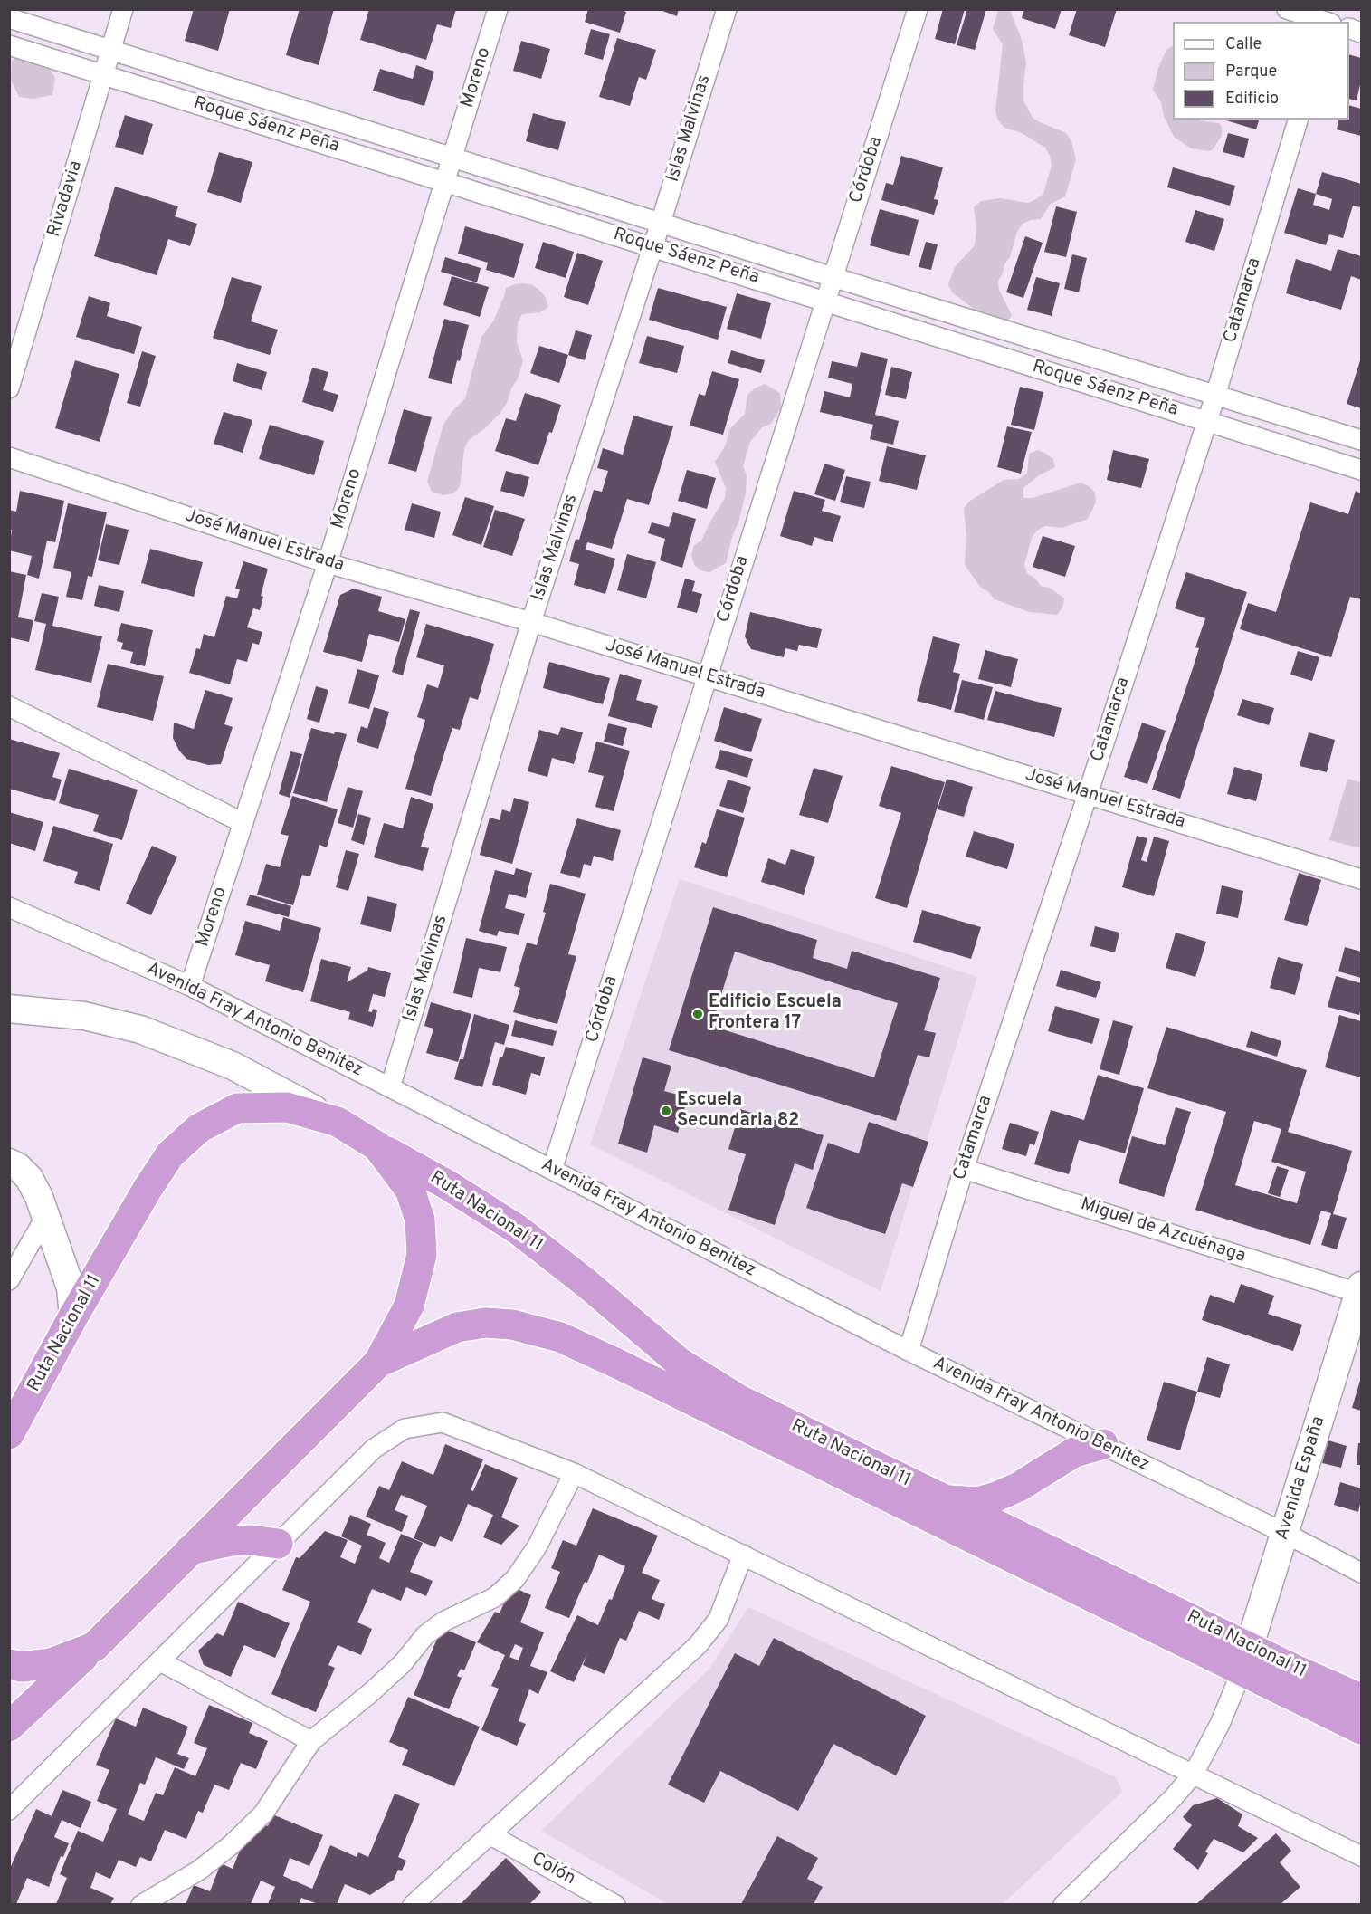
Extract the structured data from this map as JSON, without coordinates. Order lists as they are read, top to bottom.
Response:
{
  "streets": {
    "highway": ["Ruta Nacional 11"],
    "main road": ["Avenida España"],
    "street": [
      "Moreno",
      "Roque Sáenz Peña",
      "Islas Malvinas",
      "Córdoba",
      "Rivadavia",
      "Catamarca",
      "José Manuel Estrada",
      "Avenida Fray Antonio Benitez",
      "Miguel de Azcuénaga",
      "Colón"
    ]
  },
  "crossings": [
    ["Moreno", "Roque Sáenz Peña"],
    ["Moreno", "José Manuel Estrada"],
    ["Moreno", "Avenida Fray Antonio Benitez"],
    ["Roque Sáenz Peña", "Islas Malvinas"],
    ["Roque Sáenz Peña", "Córdoba"],
    ["Roque Sáenz Peña", "Rivadavia"],
    ["Roque Sáenz Peña", "Catamarca"],
    ["Islas Malvinas", "José Manuel Estrada"],
    ["Islas Malvinas", "Avenida Fray Antonio Benitez"],
    ["Córdoba", "José Manuel Estrada"],
    ["Córdoba", "Avenida Fray Antonio Benitez"],
    ["Catamarca", "José Manuel Estrada"],
    ["Catamarca", "Avenida Fray Antonio Benitez"],
    ["Catamarca", "Miguel de Azcuénaga"],
    ["Avenida Fray Antonio Benitez", "Avenida España"],
    ["Ruta Nacional 11", "Avenida España"],
    ["Miguel de Azcuénaga", "Avenida España"]
  ],
  "places": ["Edificio Escuela Frontera 17", "Escuela Secundaria 82"],
  "legend": ["Calle", "Parque", "Edificio"]
}
